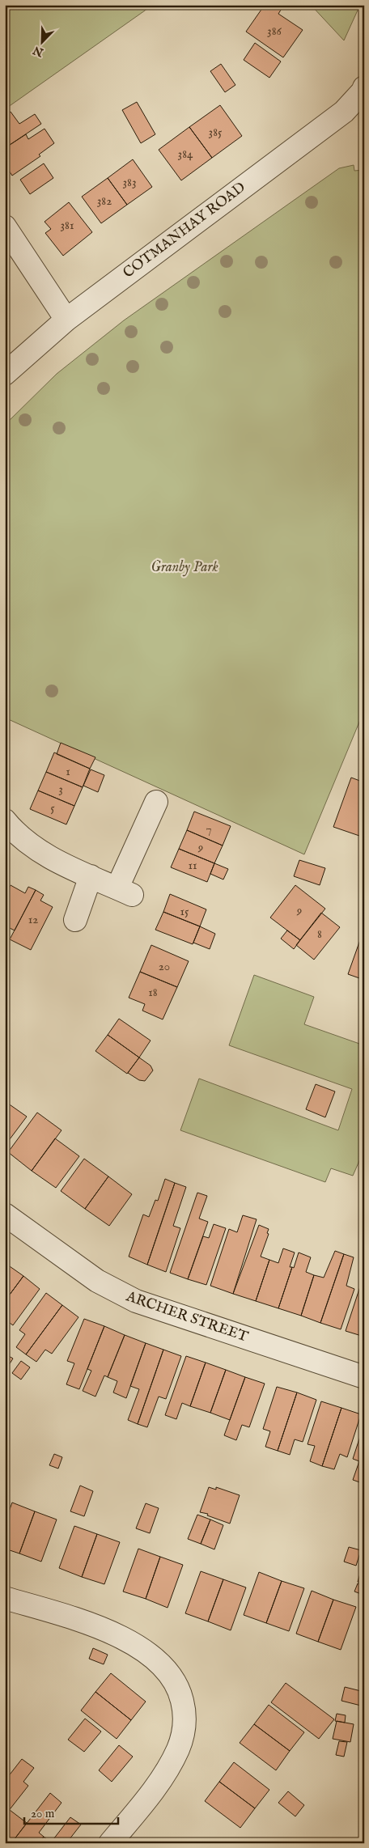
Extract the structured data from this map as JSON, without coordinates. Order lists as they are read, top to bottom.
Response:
{
  "streets": {
    "street": ["COTMANHAY ROAD", "ARCHER STREET"]
  },
  "parks": ["Granby Park"],
  "house_numbers": [
    "386",
    "385",
    "384",
    "383",
    "382",
    "381",
    "1",
    "3",
    "5",
    "7",
    "9",
    "11",
    "9",
    "15",
    "12",
    "8",
    "20",
    "18"
  ],
  "scale_bar": "20 m",
  "north": "bottom left"
}
